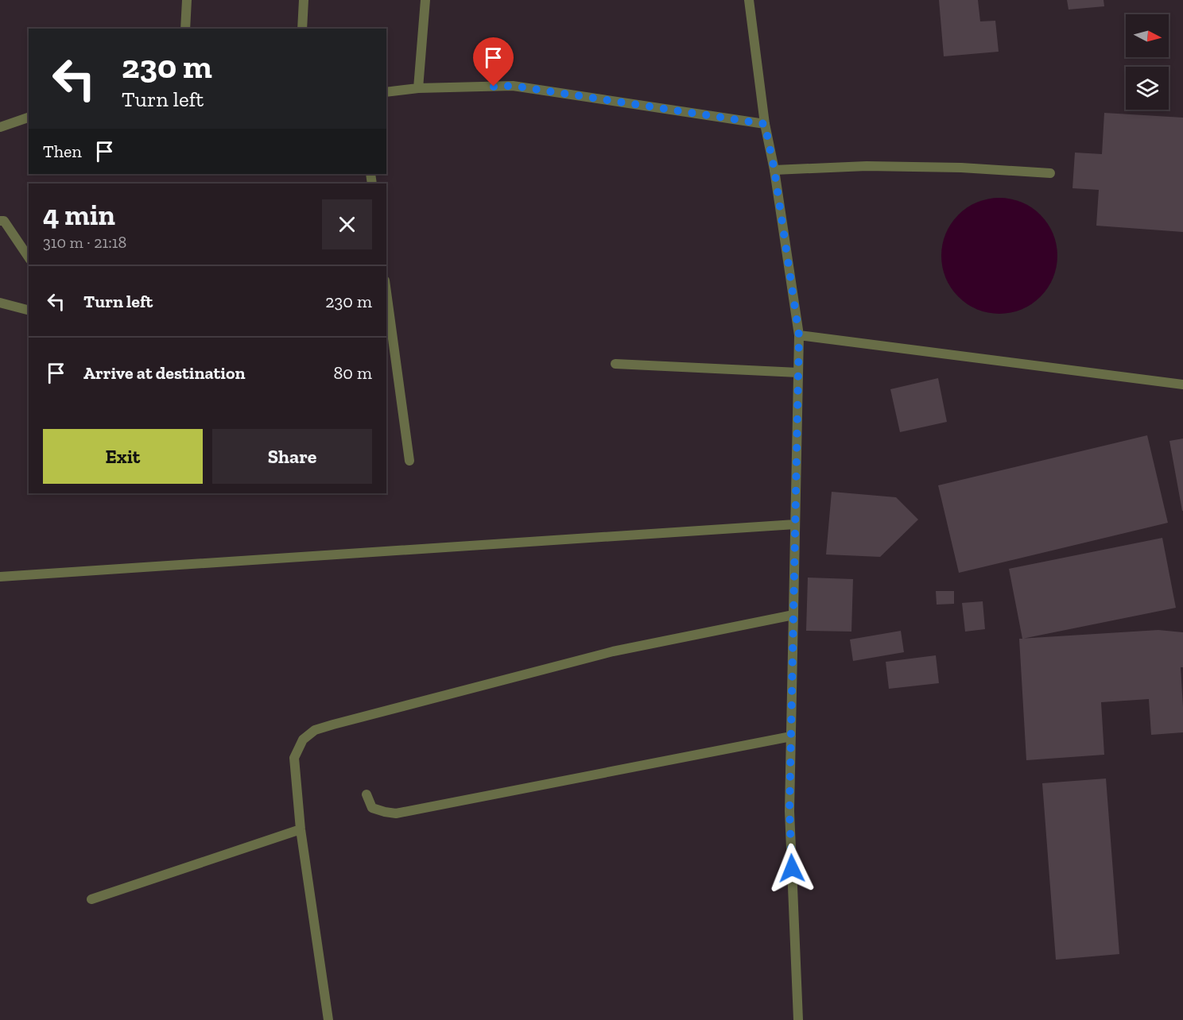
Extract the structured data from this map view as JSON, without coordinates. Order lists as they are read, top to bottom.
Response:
{
  "north": "right",
  "page": {
    "turn": ["230 m", "Turn left"],
    "then": "Then",
    "heading": ["4 min", "310 m · 21:18"],
    "list": [
      {
        "name": "Turn left",
        "value": "230 m"
      },
      {
        "name": "Arrive at destination",
        "value": "80 m"
      }
    ],
    "buttons": ["Exit", "Share"]
  }
}
